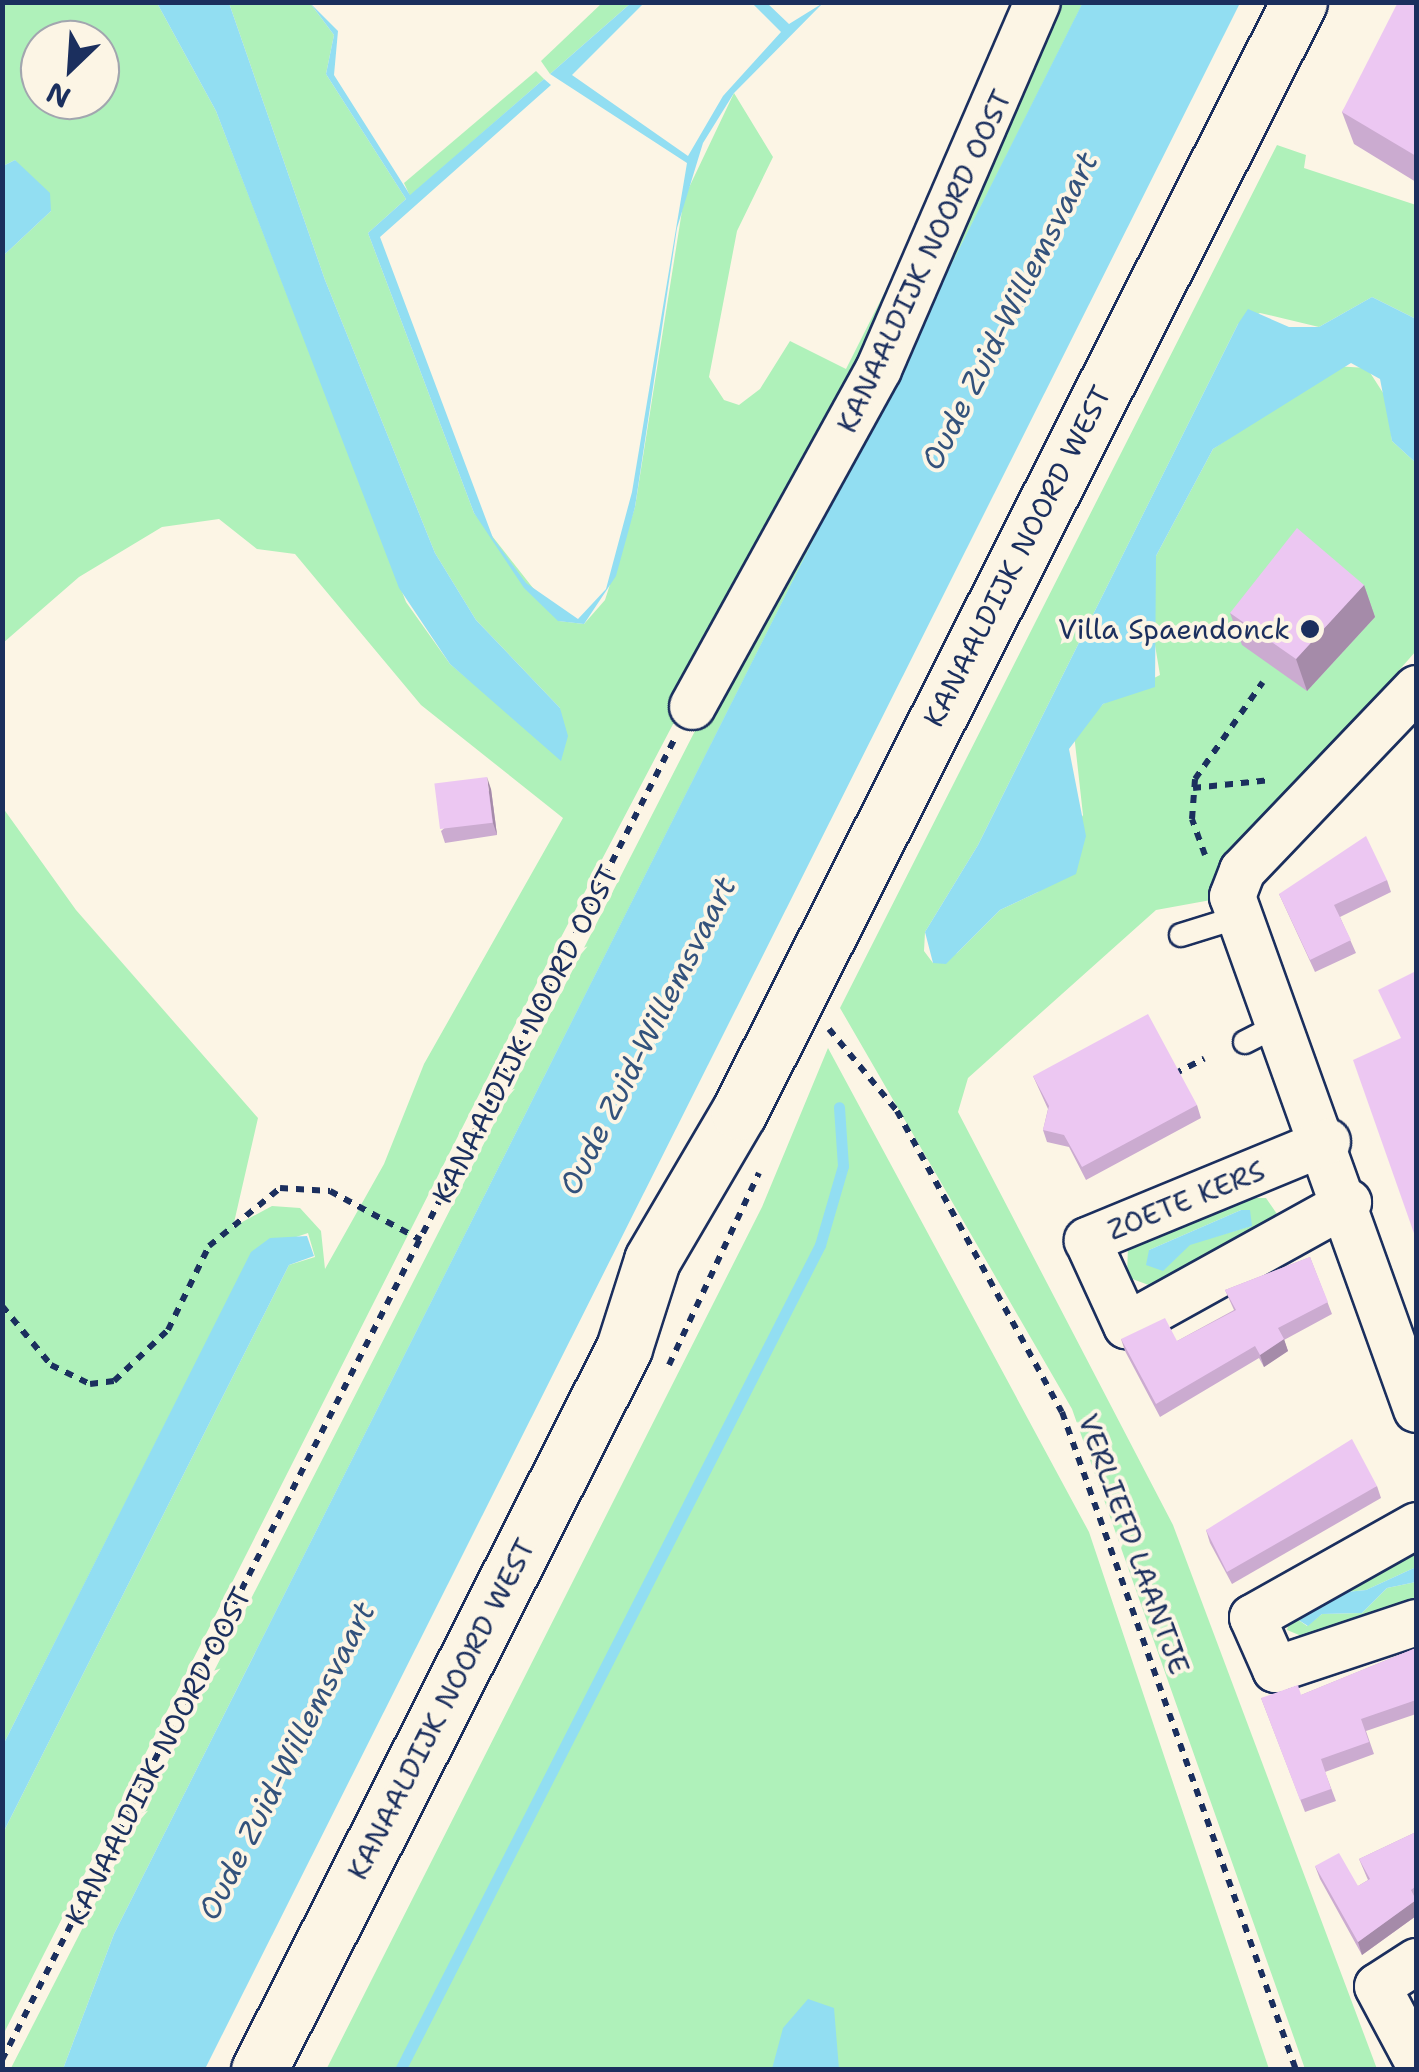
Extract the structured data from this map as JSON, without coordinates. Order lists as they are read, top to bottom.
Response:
{
  "streets": {
    "main road": ["KANAALDIJK NOORD WEST"],
    "street": ["KANAALDIJK NOORD OOST", "ZOETE KERS"],
    "path": ["VERLIEFD LAANTJE"]
  },
  "water": ["Oude Zuid-Willemsvaart"],
  "places": ["Villa Spaendonck"],
  "north": "bottom left"
}
